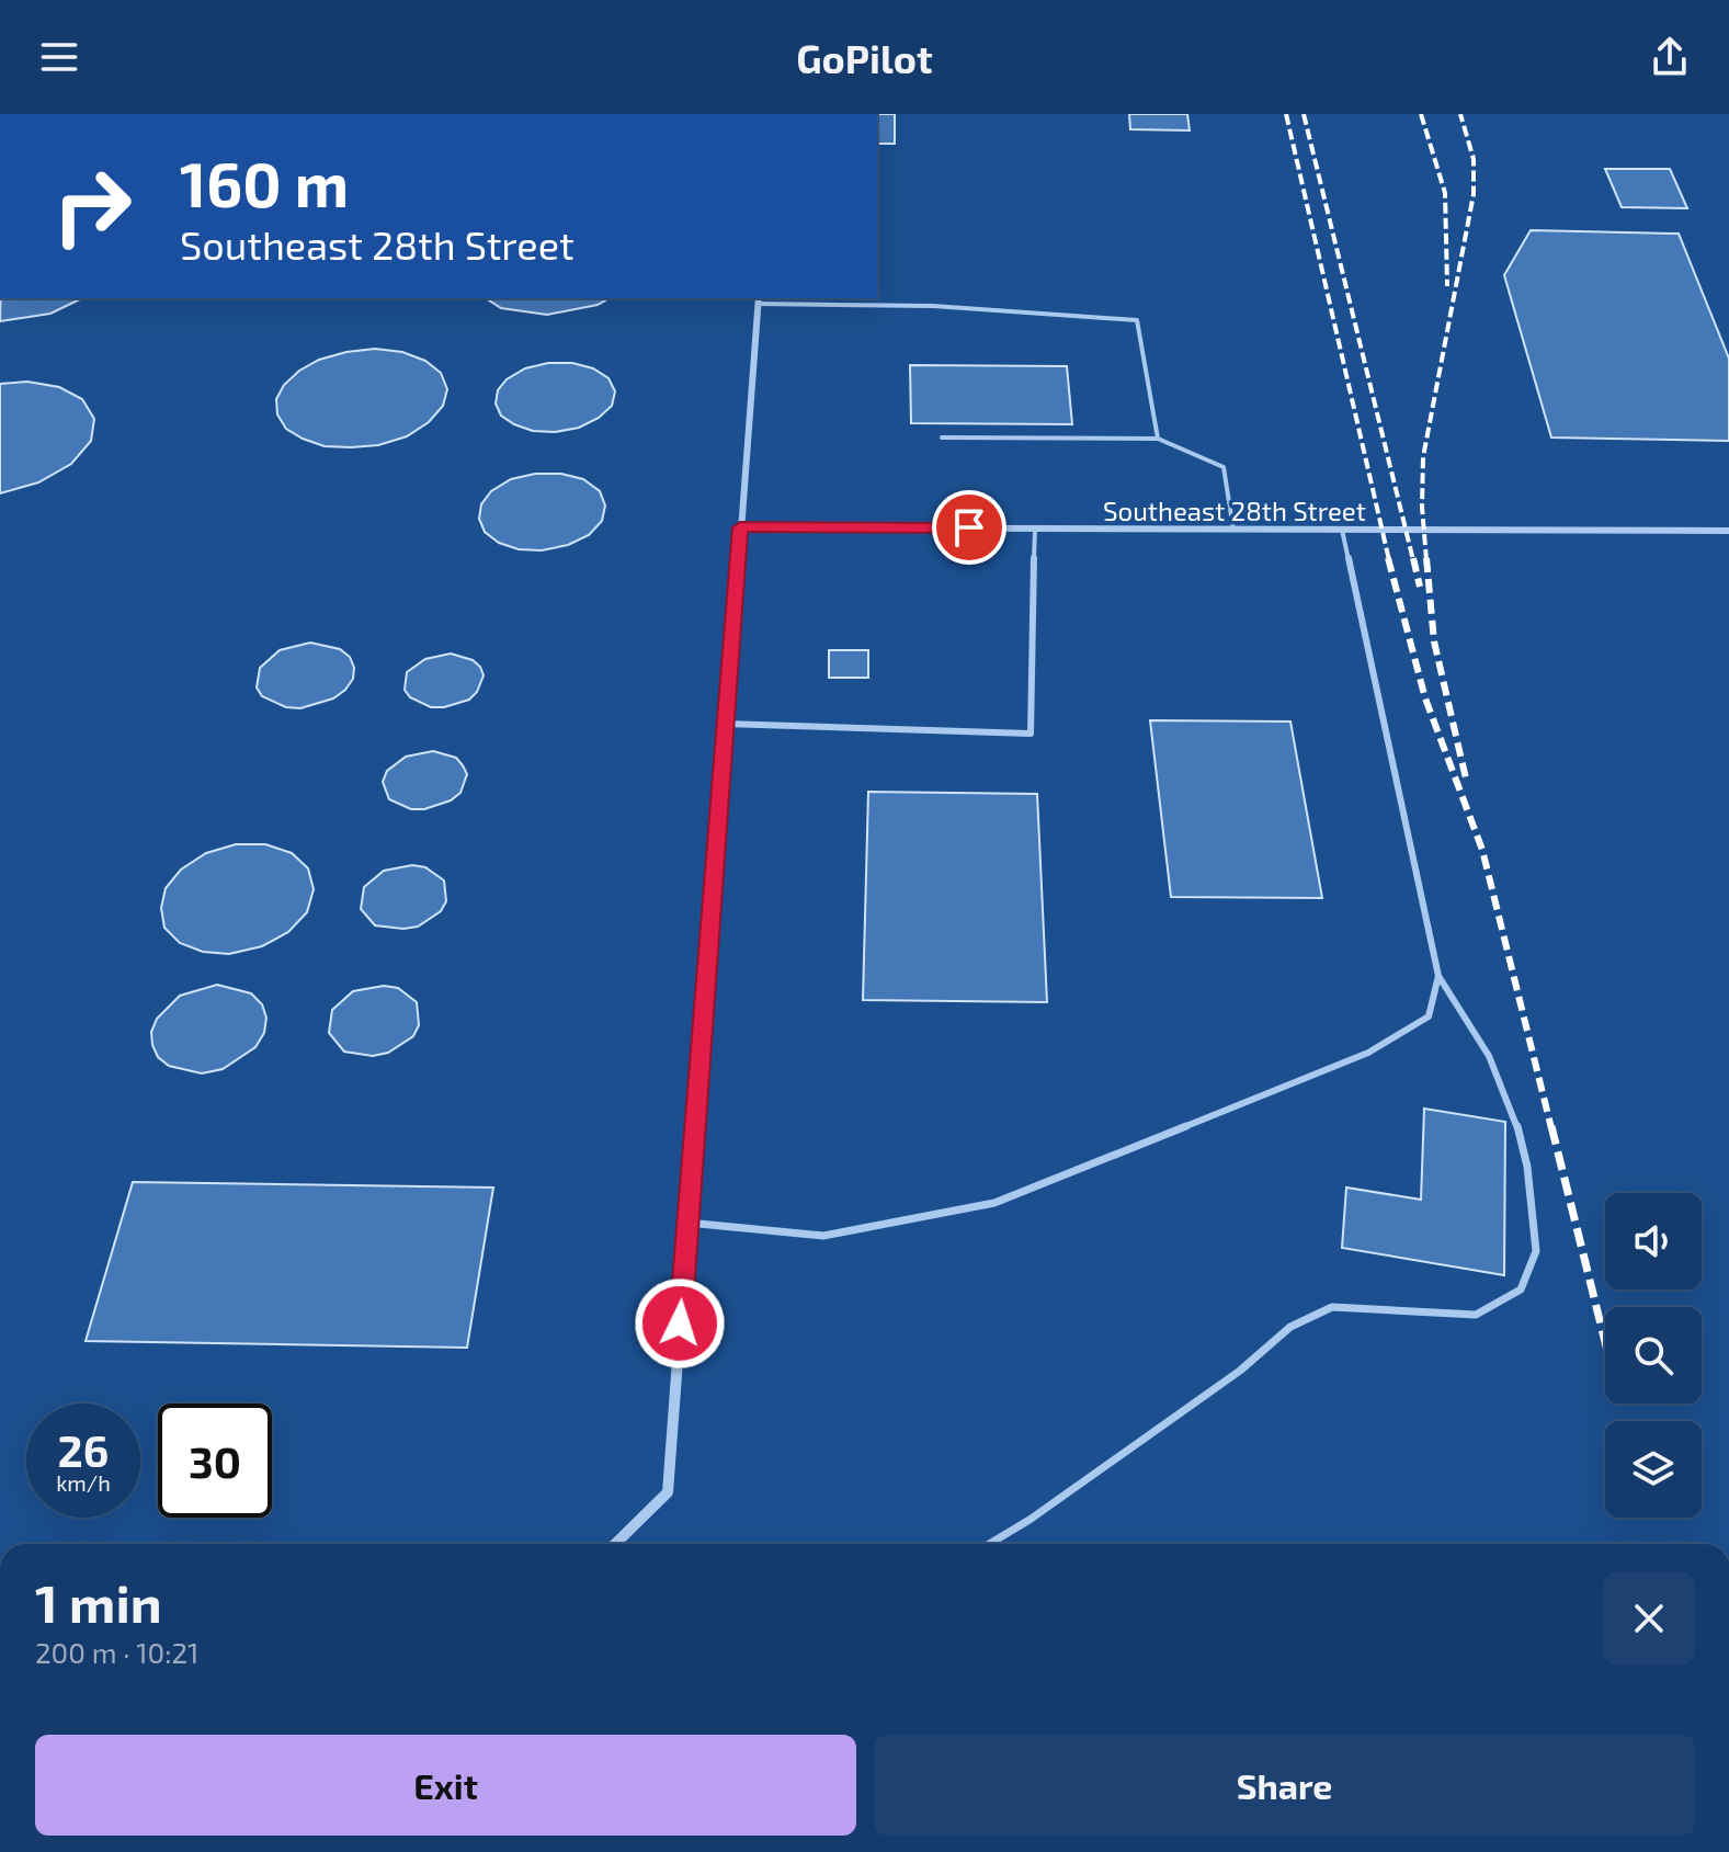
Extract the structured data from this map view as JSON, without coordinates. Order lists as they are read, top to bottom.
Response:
{
  "streets": {
    "street": ["Southeast 28th Street"]
  },
  "page": {
    "header": "GoPilot",
    "turn": ["160 m", "Southeast 28th Street"],
    "speed": "26 km/h",
    "limit": "30",
    "heading": ["1 min", "200 m · 10:21"],
    "buttons": ["Exit", "Share"]
  }
}
